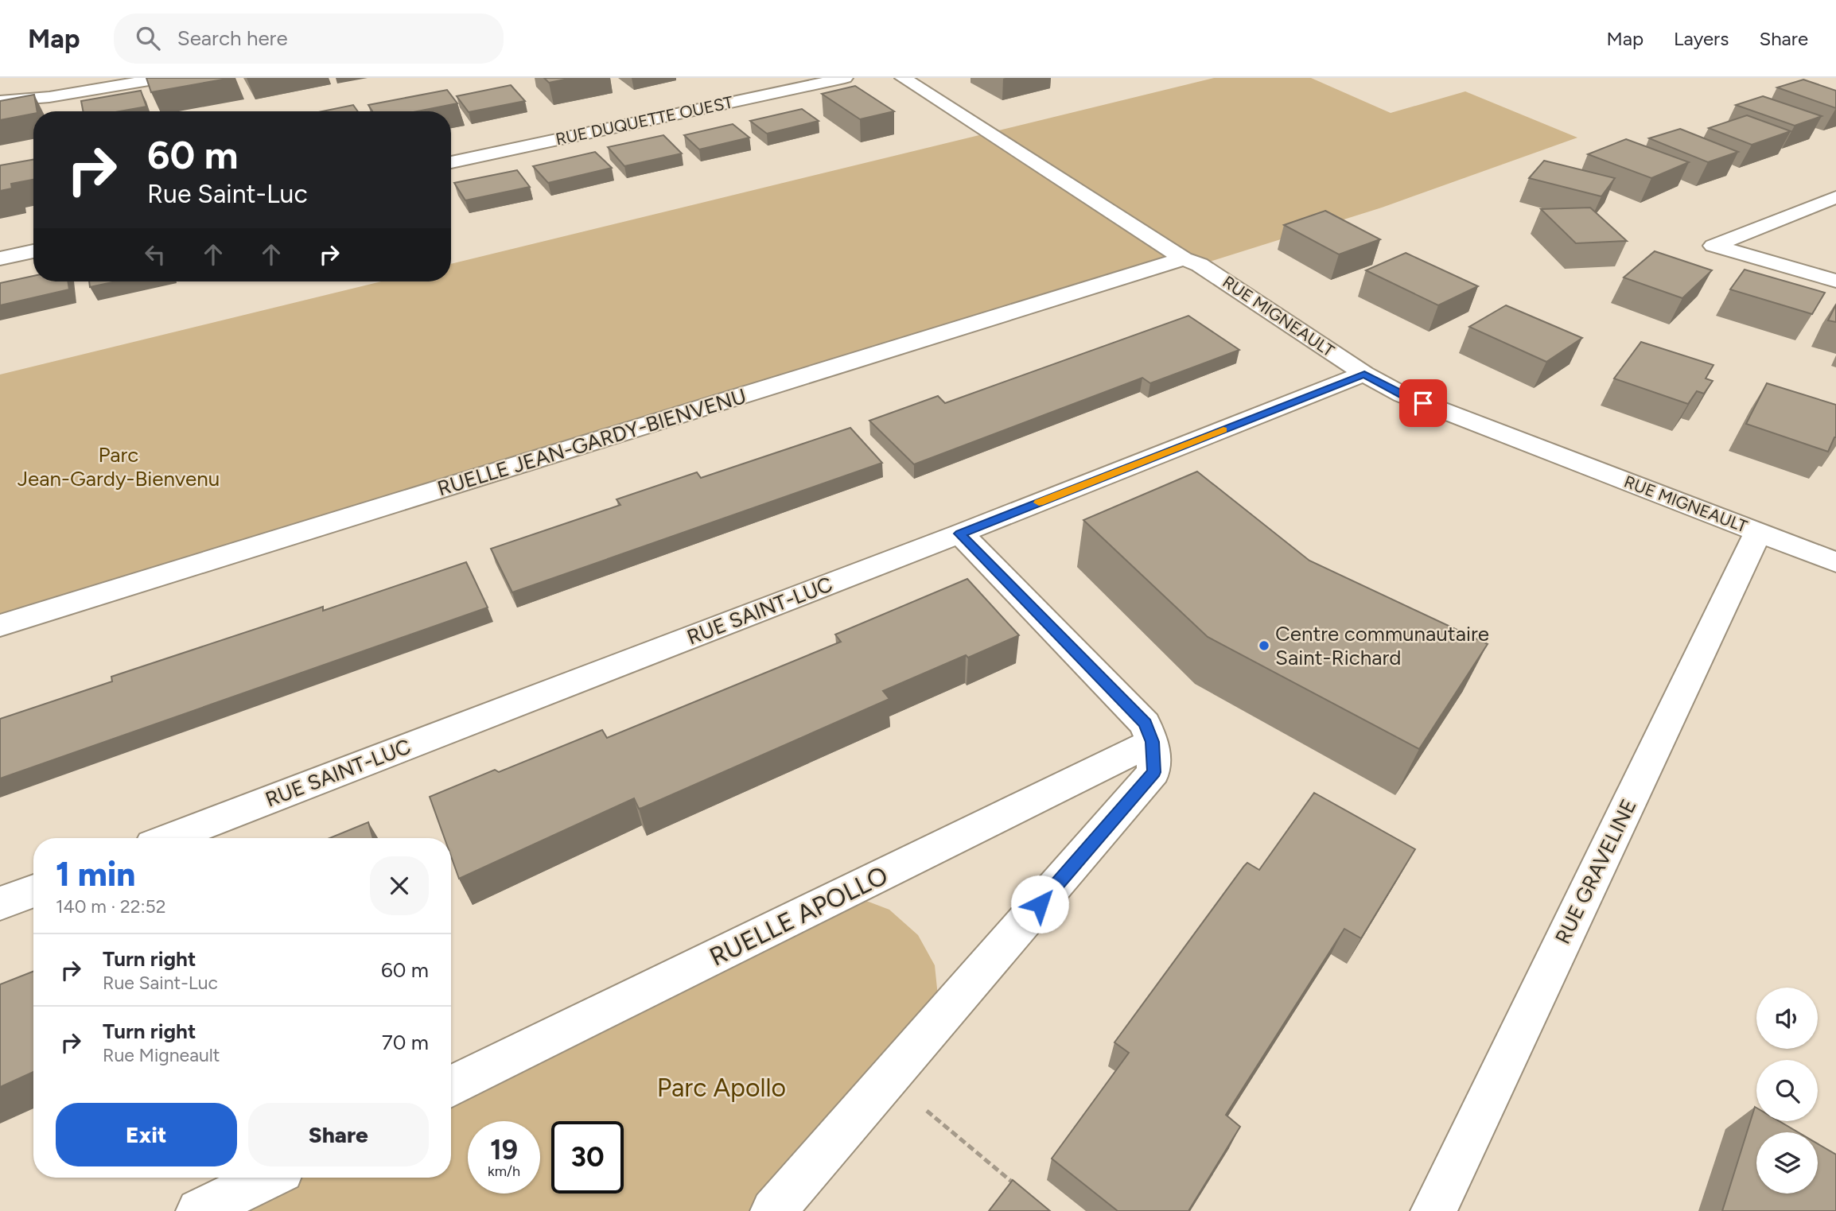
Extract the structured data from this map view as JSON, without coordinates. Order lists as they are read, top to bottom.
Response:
{
  "streets": {
    "street": [
      "RUE DUQUETTE OUEST",
      "RUE MIGNEAULT",
      "RUELLE JEAN-GARDY-BIENVENU",
      "RUE SAINT-LUC",
      "RUE GRAVELINE",
      "RUELLE APOLLO"
    ]
  },
  "crossings": [
    ["RUE MIGNEAULT", "RUELLE JEAN-GARDY-BIENVENU"],
    ["RUE MIGNEAULT", "RUE SAINT-LUC"],
    ["RUE MIGNEAULT", "RUE GRAVELINE"]
  ],
  "parks": ["Parc Jean-Gardy-Bienvenu", "Parc Apollo"],
  "places": ["Centre communautaire Saint-Richard"],
  "page": {
    "header": "Map",
    "search": "Search here",
    "nav": ["Map", "Layers", "Share"],
    "turn": ["60 m", "Rue Saint-Luc"],
    "heading": ["1 min", "140 m · 22:52"],
    "list": [
      {
        "name": "Turn right",
        "note": "Rue Saint-Luc",
        "value": "60 m"
      },
      {
        "name": "Turn right",
        "note": "Rue Migneault",
        "value": "70 m"
      }
    ],
    "buttons": ["Exit", "Share"],
    "speed": "19 km/h",
    "limit": "30"
  }
}
